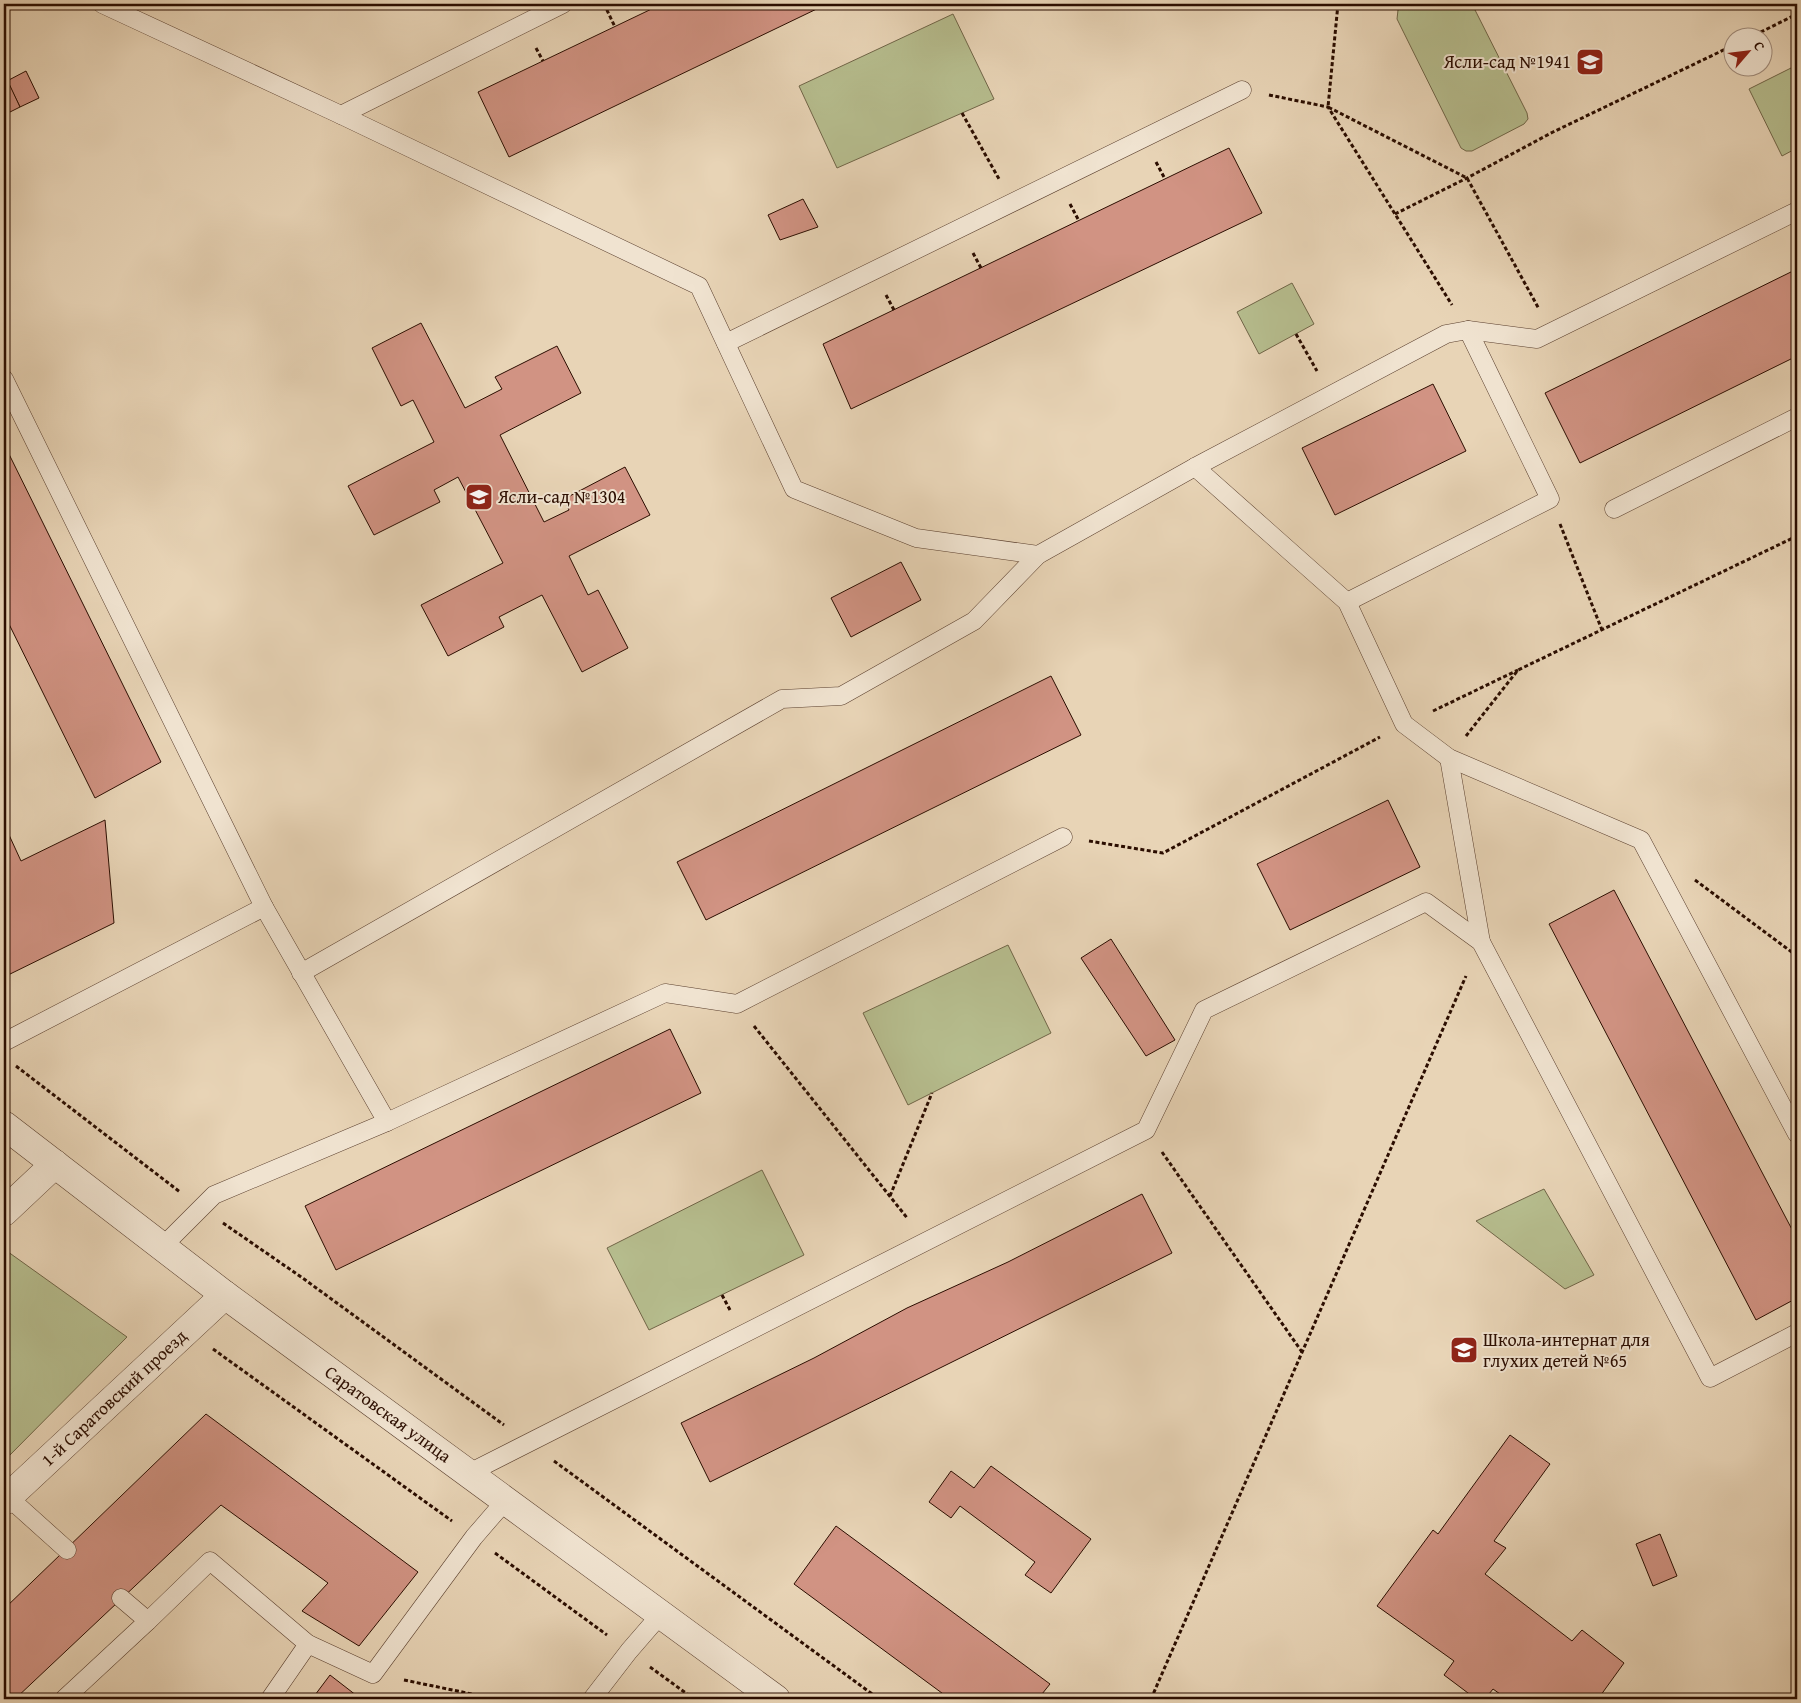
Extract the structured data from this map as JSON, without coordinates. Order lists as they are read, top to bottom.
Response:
{
  "streets": {
    "street": ["1-й Саратовский проезд", "Саратовская улица"]
  },
  "crossings": [
    ["1-й Саратовский проезд", "Саратовская улица"]
  ],
  "places": {
    "school or university": ["Ясли-сад №1941", "Ясли-сад №1304", "Школа-интернат для глухих детей №65"]
  },
  "north": "top right"
}
